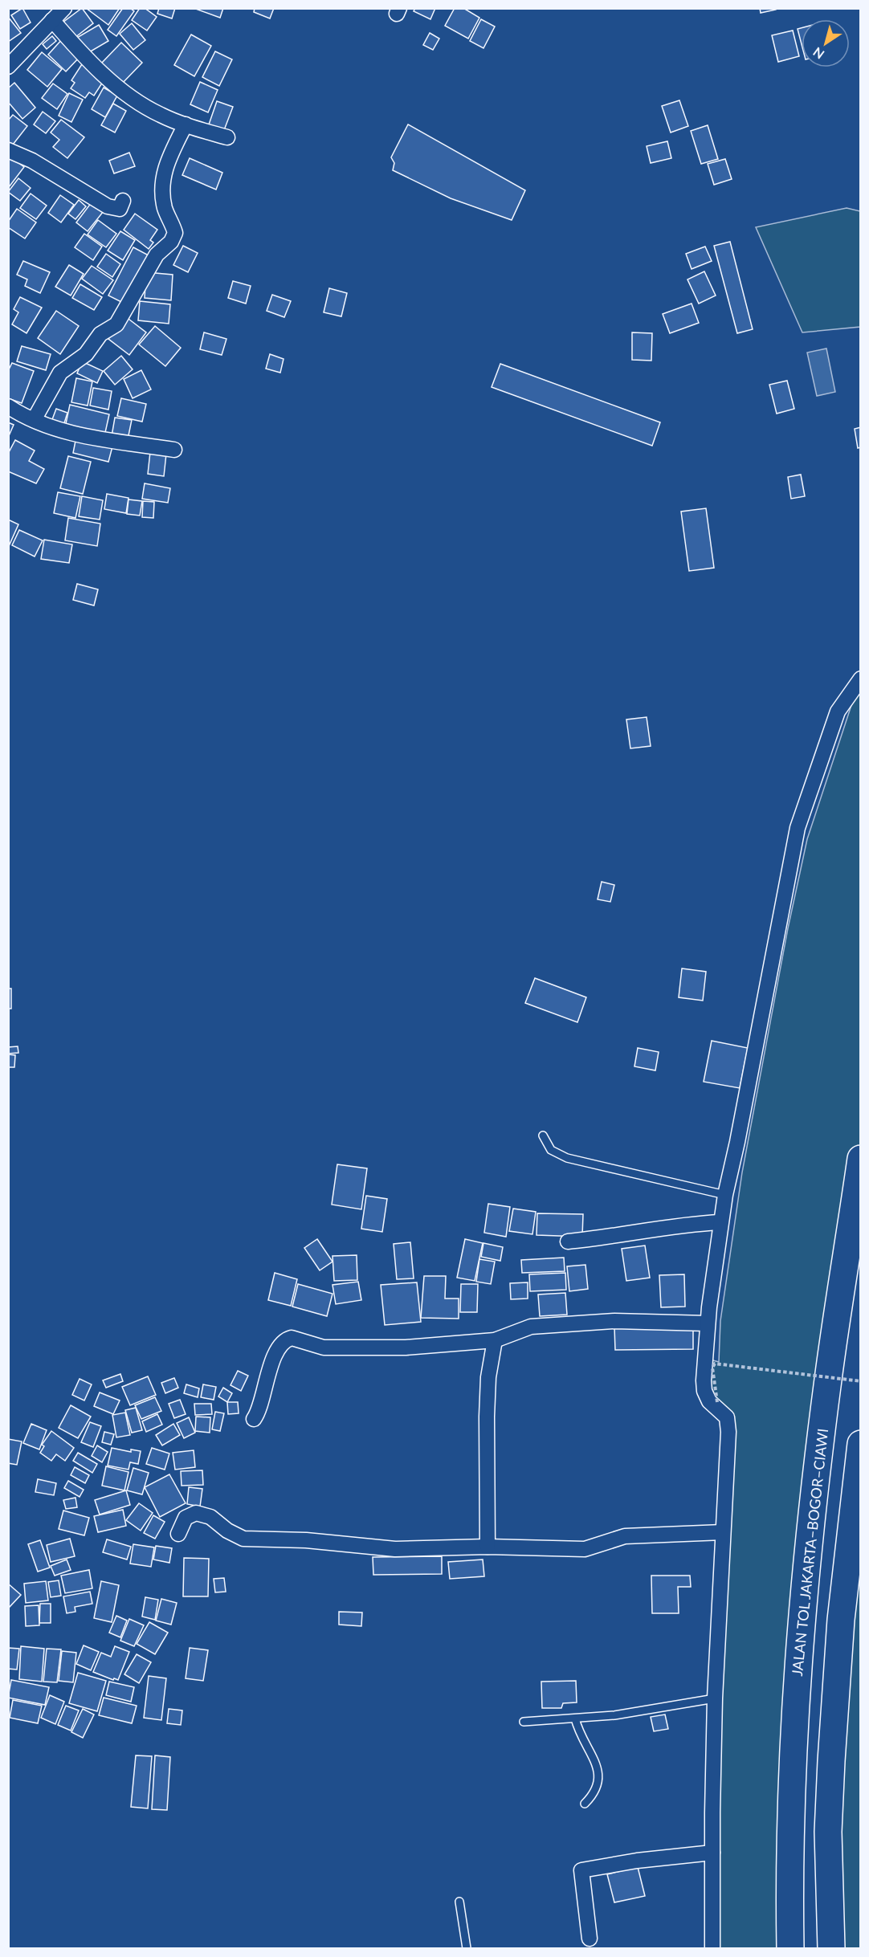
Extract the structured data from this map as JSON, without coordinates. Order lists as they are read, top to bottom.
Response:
{
  "streets": {
    "highway": ["JALAN TOL JAKARTA–BOGOR–CIAWI"]
  },
  "north": "bottom left"
}
